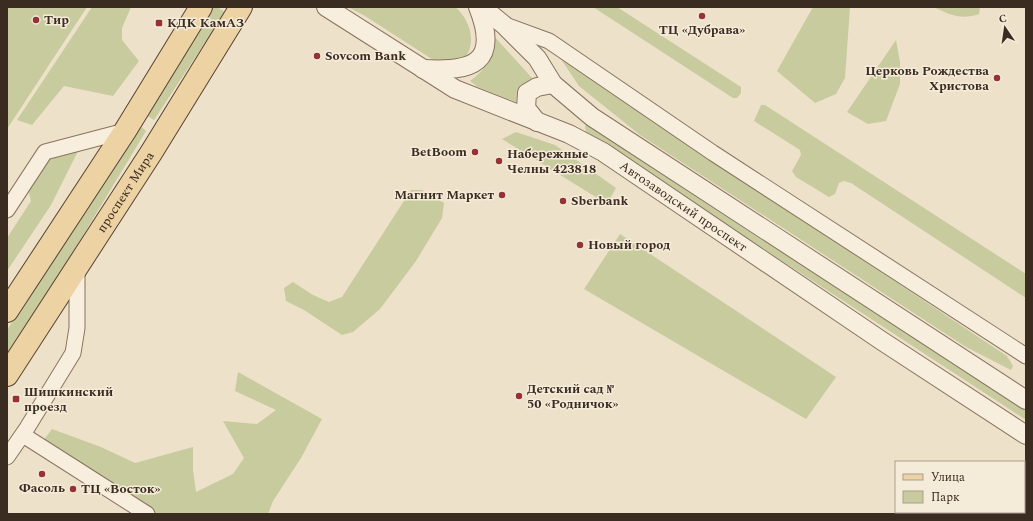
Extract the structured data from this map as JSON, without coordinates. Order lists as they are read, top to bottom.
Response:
{
  "streets": {
    "main road": ["проспект Мира"],
    "street": ["Автозаводский проспект"]
  },
  "places": {
    "other": [
      "ТЦ «Дубрава»",
      "Тир",
      "Sovcom Bank",
      "Церковь Рождества Христова",
      "BetBoom",
      "Набережные Челны 423818",
      "Магнит Маркет",
      "Sberbank",
      "Новый город",
      "Детский сад № 50 «Родничок»",
      "Фасоль",
      "ТЦ «Восток»"
    ],
    "transit": ["КДК КамАЗ", "Шишкинский проезд"]
  },
  "legend": ["Улица", "Парк"],
  "north": "top"
}
